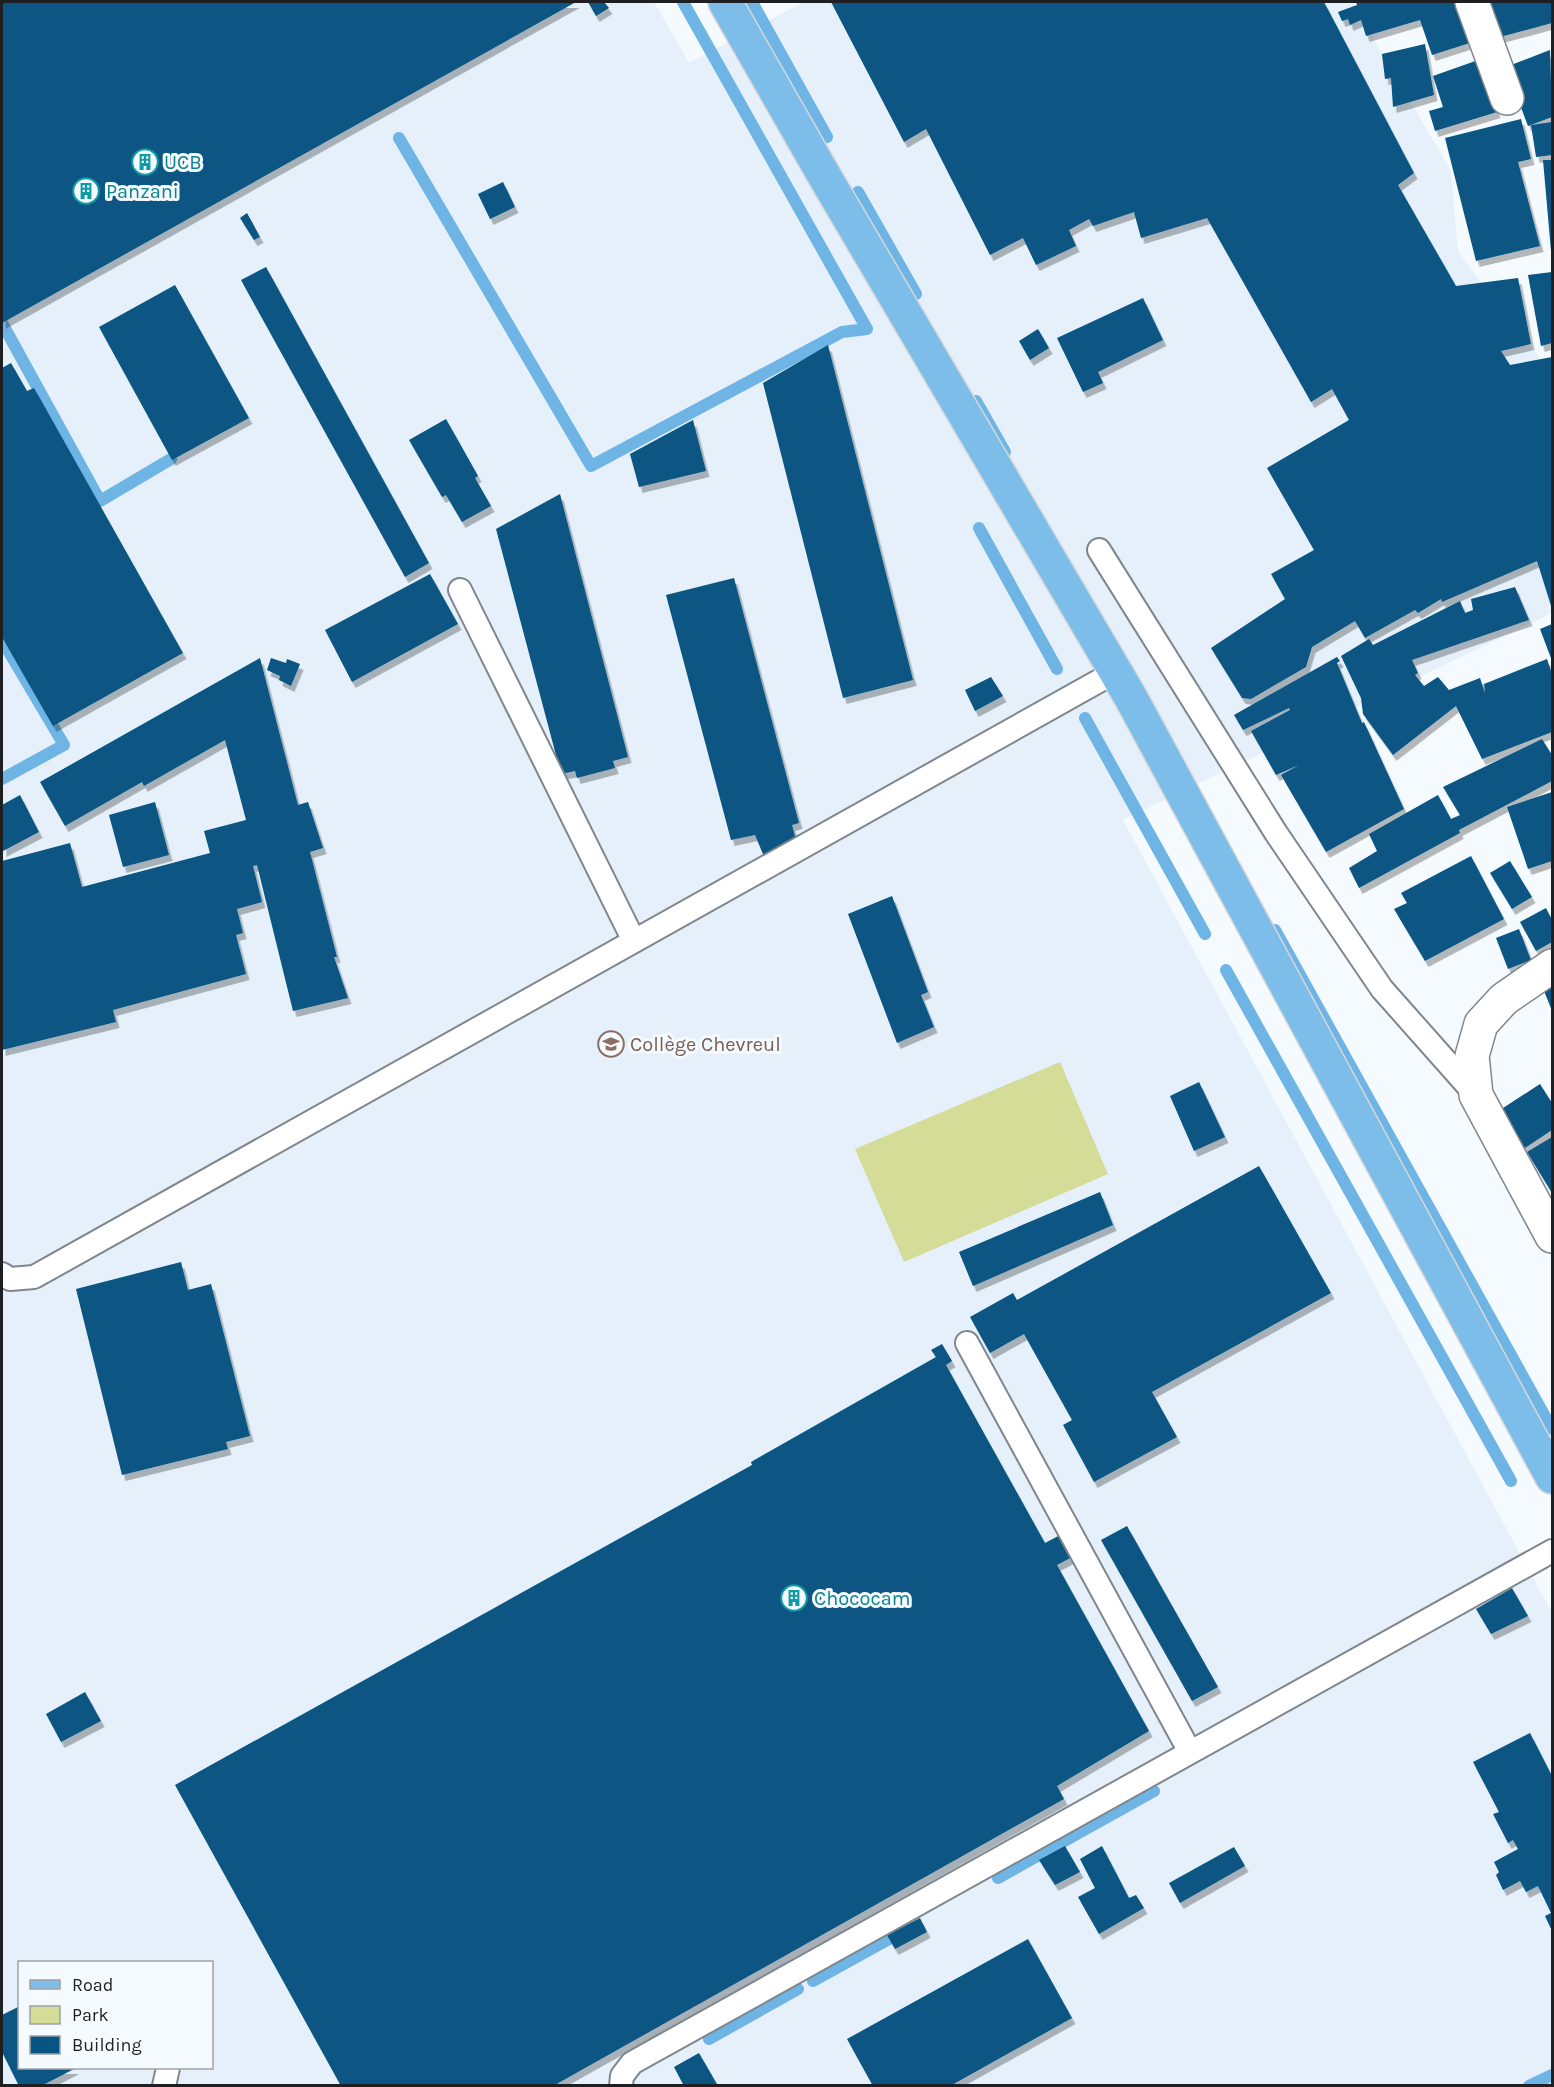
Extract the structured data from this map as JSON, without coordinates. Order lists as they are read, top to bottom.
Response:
{
  "places": {
    "building": ["UCB", "Panzani", "Chococam"],
    "school or university": ["Collège Chevreul"]
  },
  "legend": ["Road", "Park", "Building"]
}
